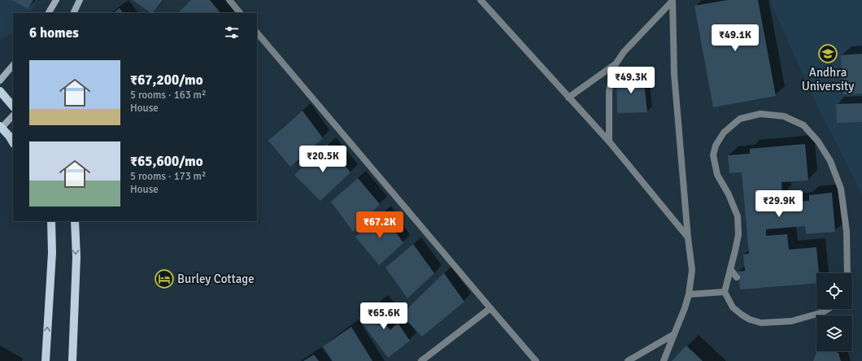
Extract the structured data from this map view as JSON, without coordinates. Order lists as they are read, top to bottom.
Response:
{
  "places": {
    "school or university": ["Andhra University"],
    "hotel": ["Burley Cottage"]
  },
  "page": {
    "heading": "6 homes",
    "price": [
      "₹49.1K",
      "₹49.3K",
      "₹20.5K",
      "₹29.9K",
      "₹67.2K",
      "₹65.6K"
    ],
    "list": [
      {
        "name": "₹67,200/mo",
        "note": "5 rooms · 163 m² · House"
      },
      {
        "name": "₹65,600/mo",
        "note": "5 rooms · 173 m² · House"
      }
    ]
  }
}
